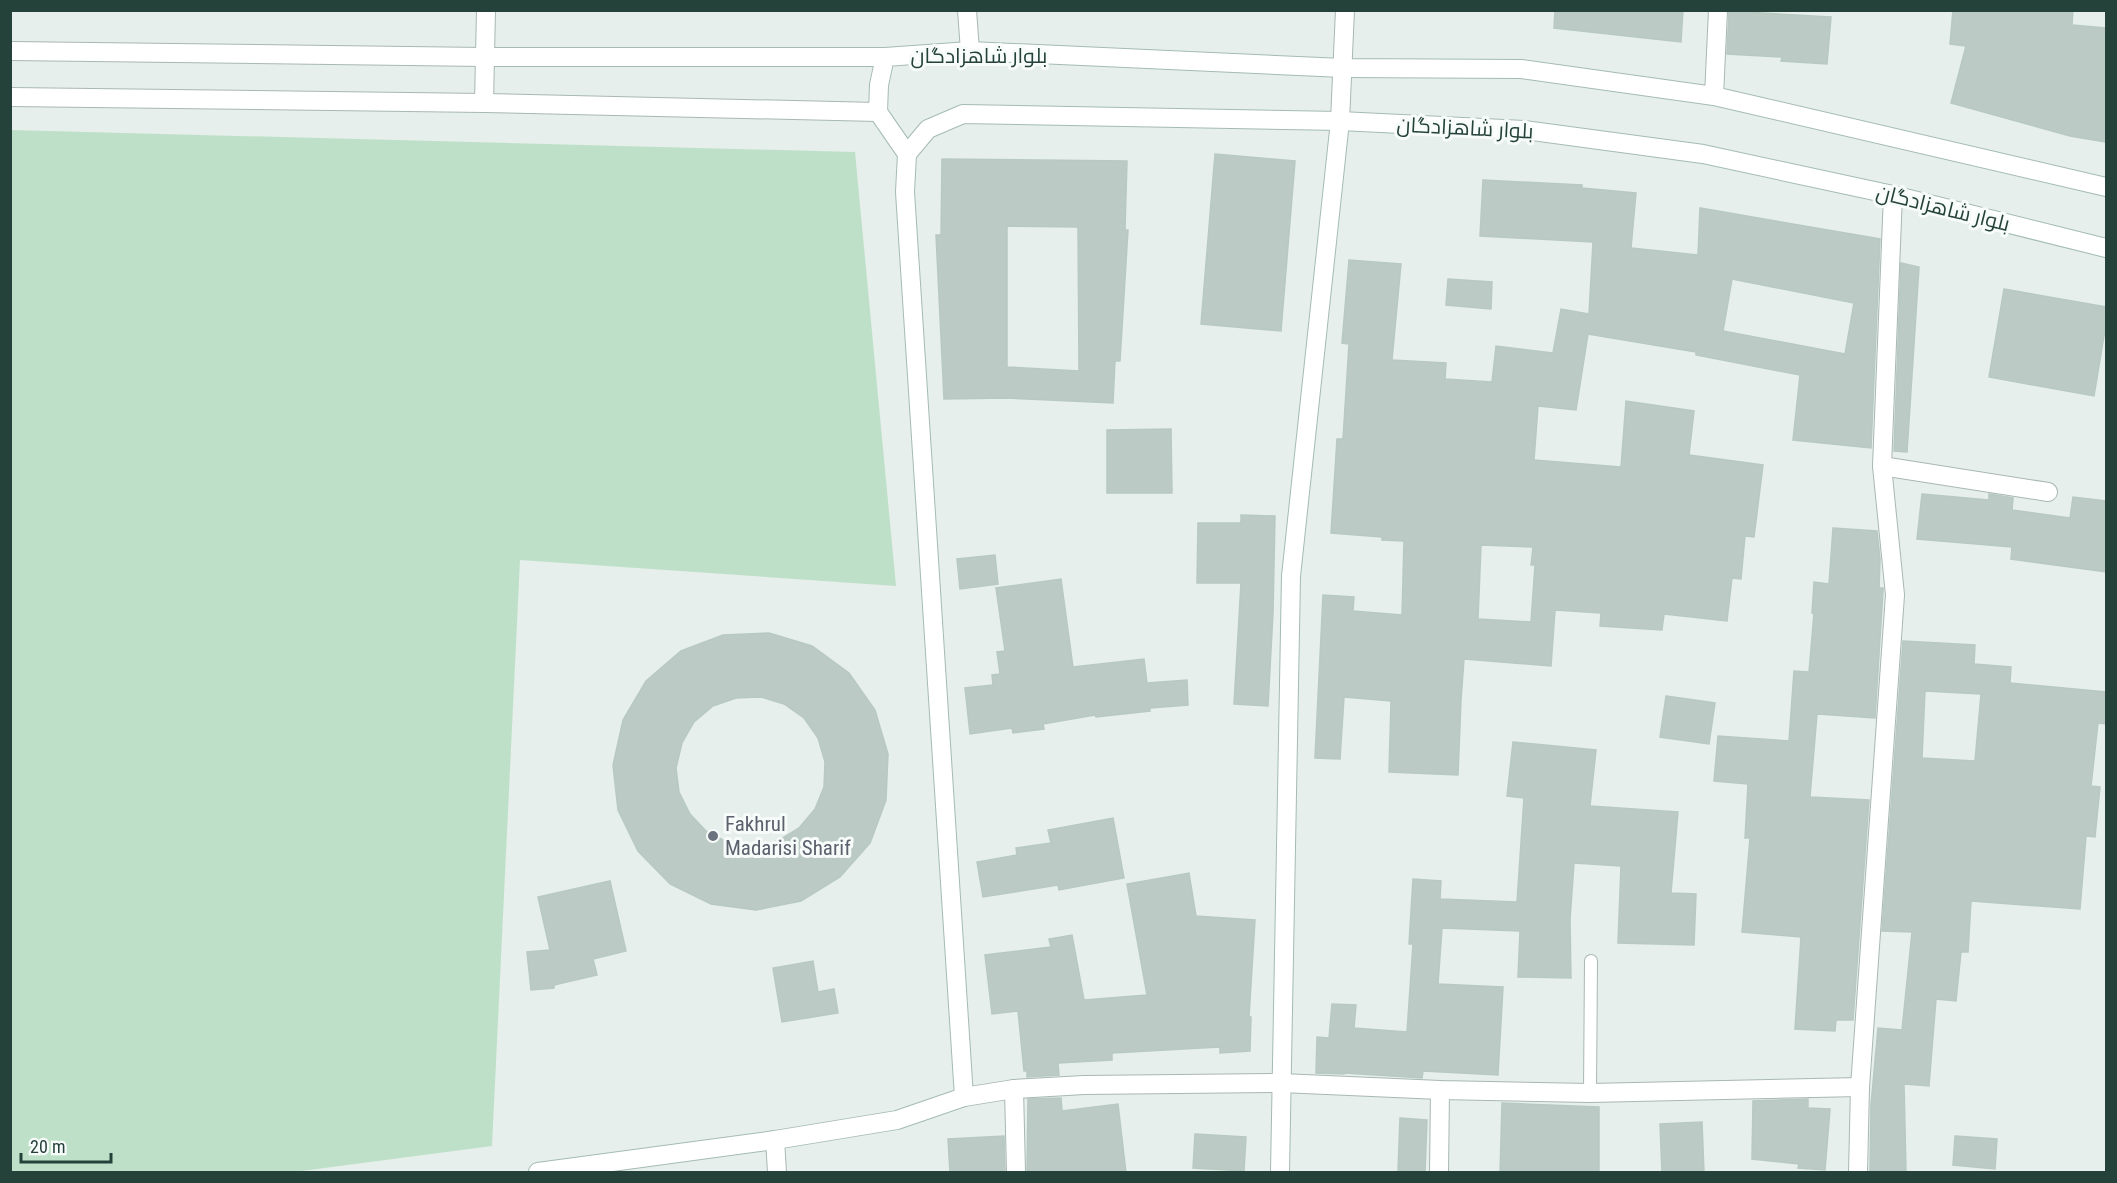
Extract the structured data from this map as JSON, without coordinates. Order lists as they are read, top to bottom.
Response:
{
  "streets": {
    "street": ["بلوار شاهزادگان"]
  },
  "places": ["Fakhrul Madarisi Sharif"],
  "scale_bar": "20 m"
}
